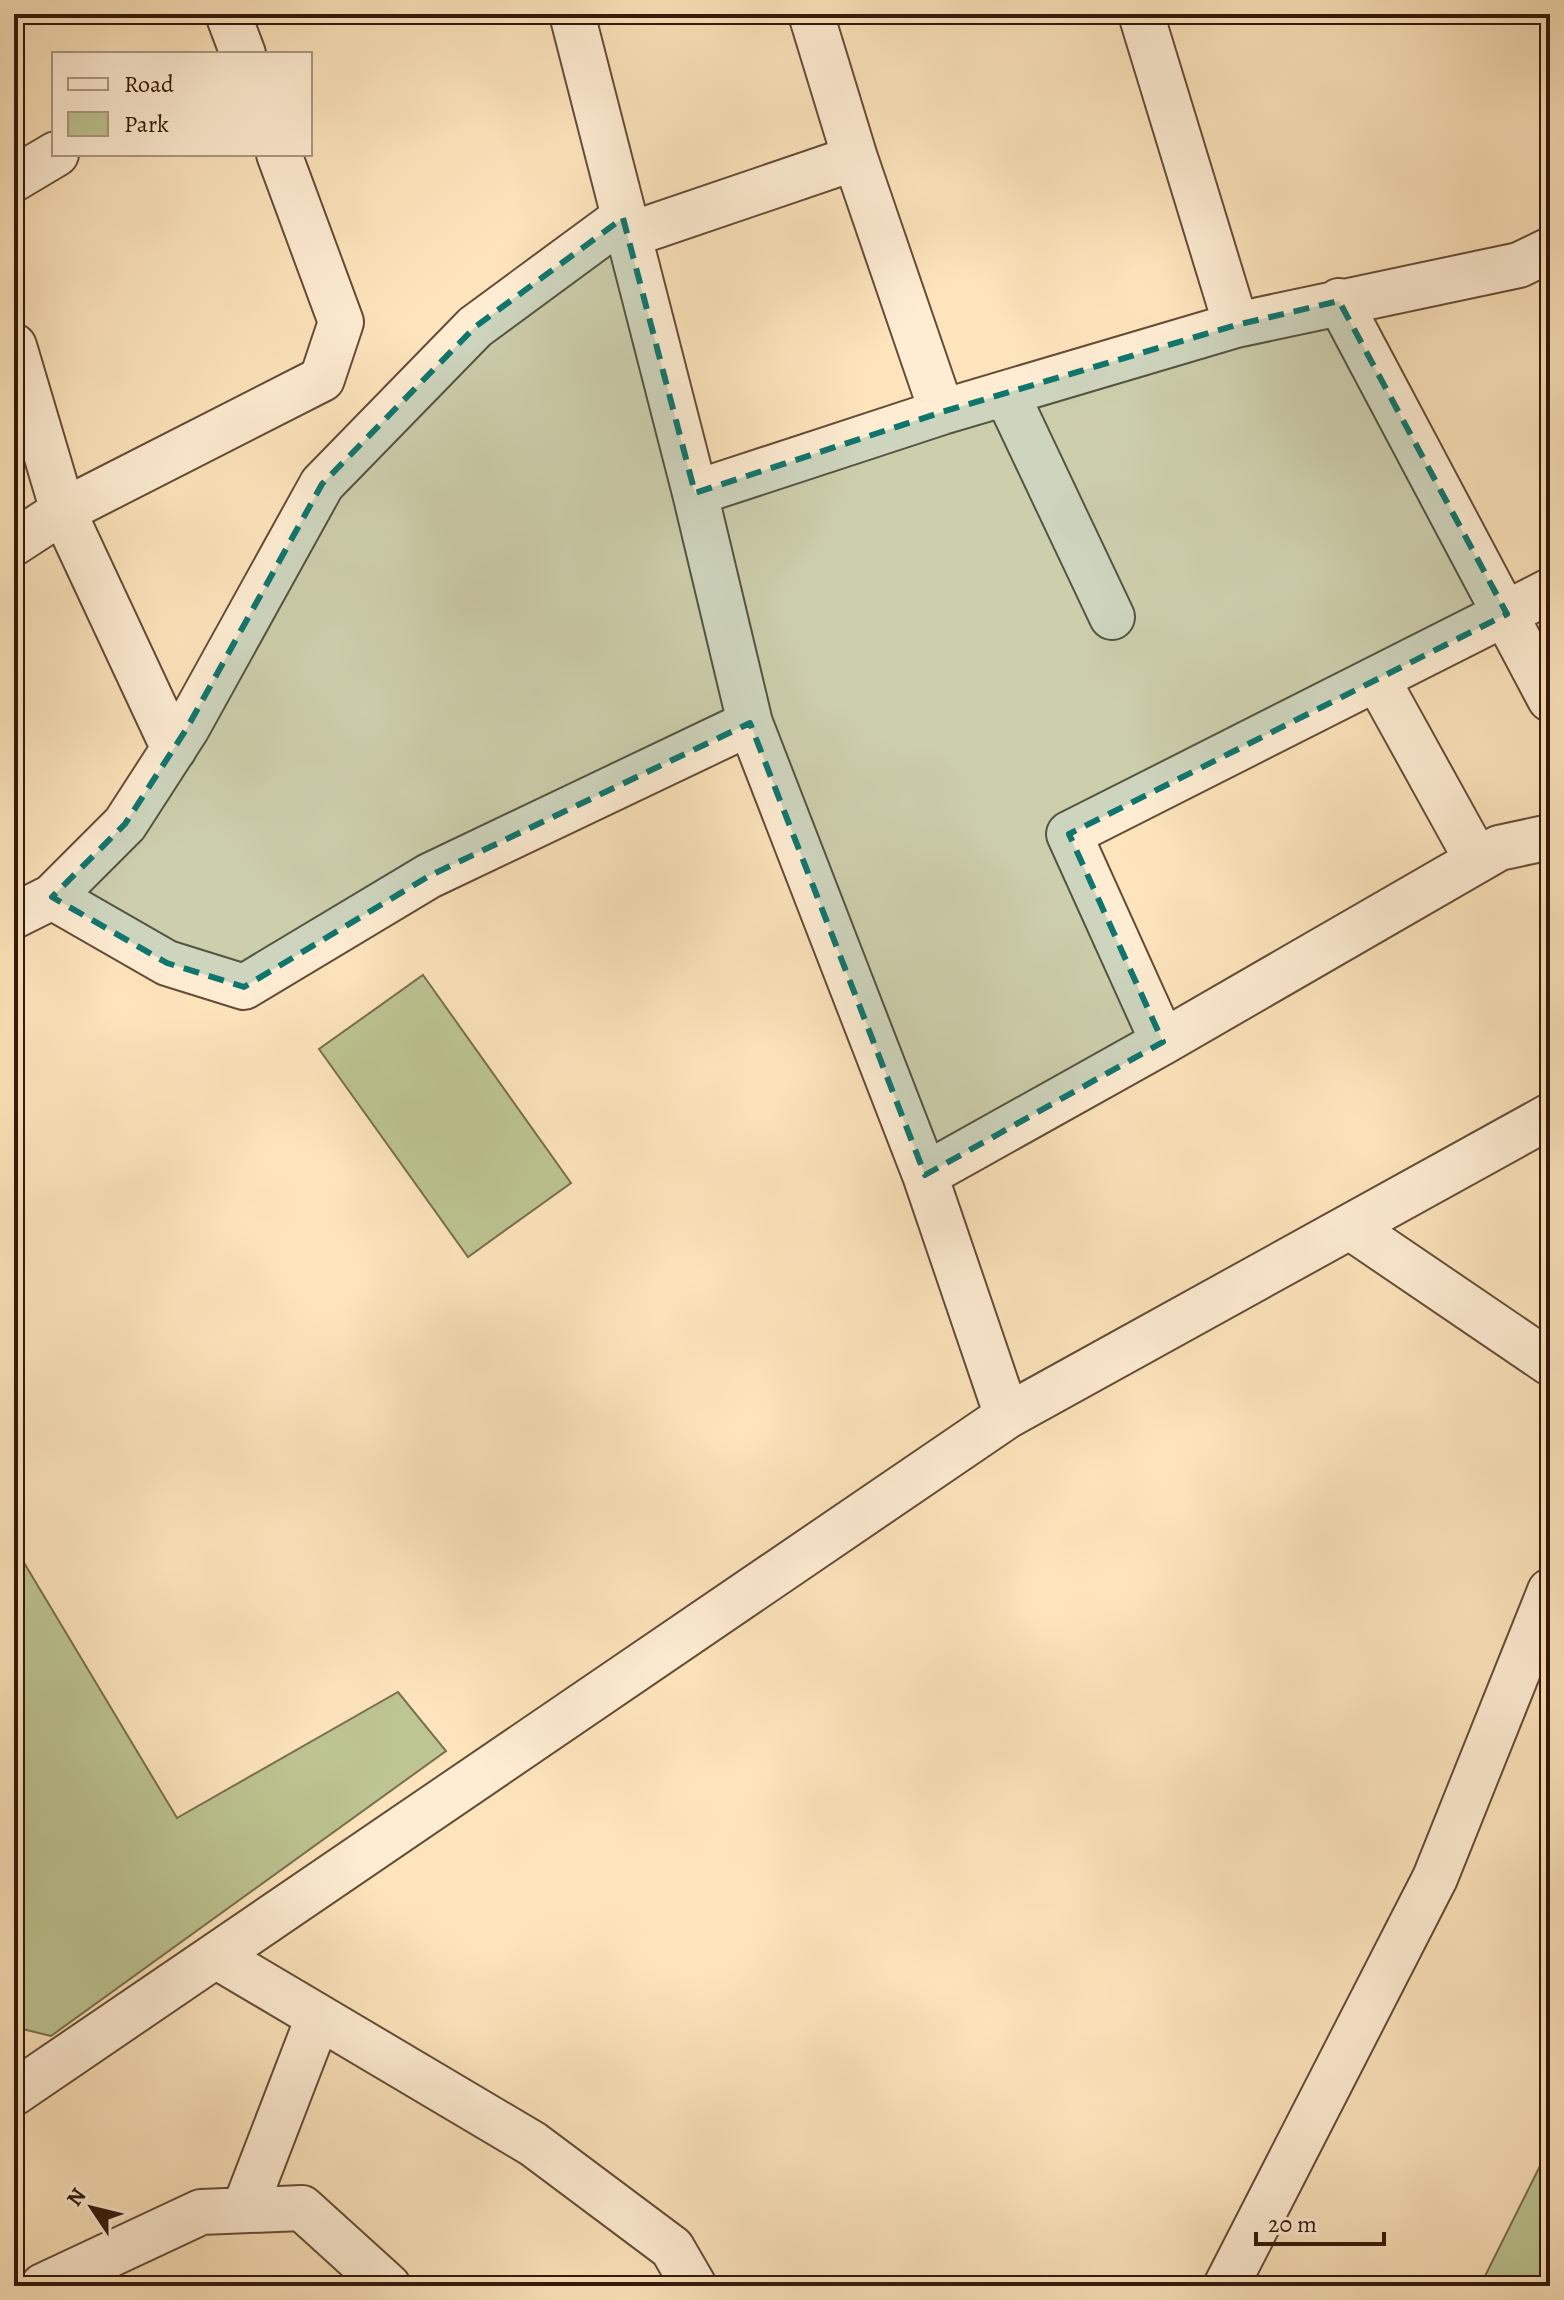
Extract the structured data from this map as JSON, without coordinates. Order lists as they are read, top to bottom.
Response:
{
  "legend": ["Road", "Park"],
  "scale_bar": "20 m",
  "north": "top left"
}
